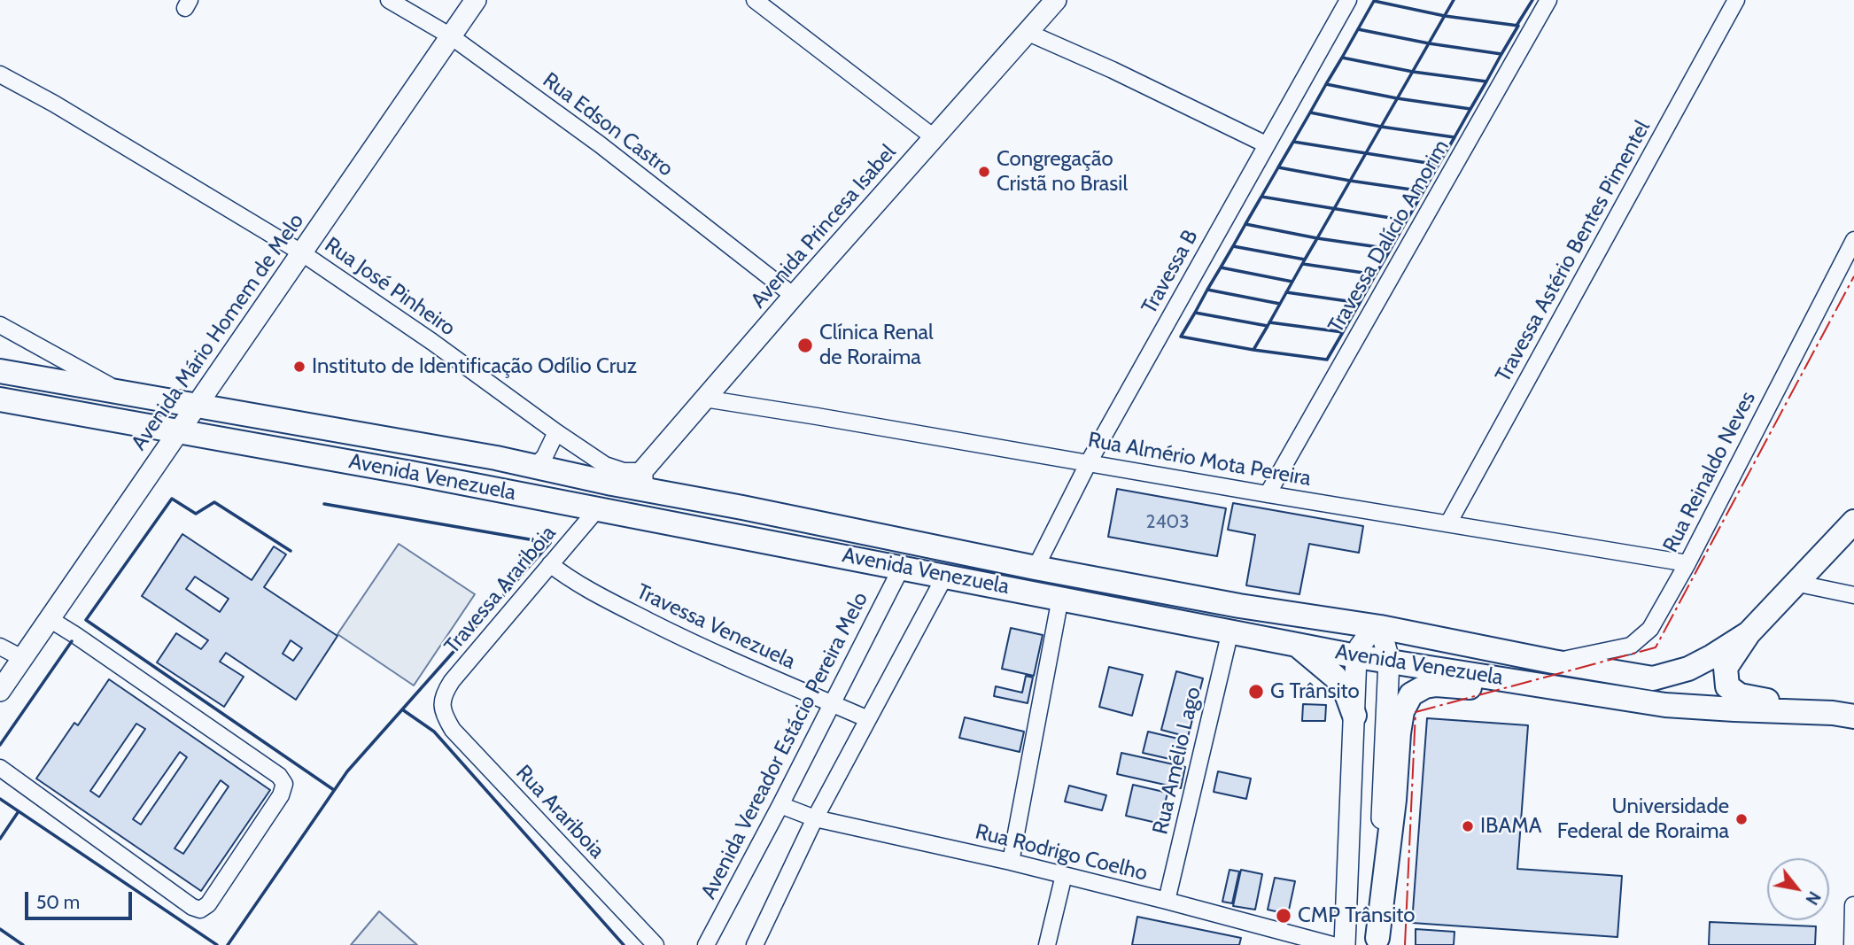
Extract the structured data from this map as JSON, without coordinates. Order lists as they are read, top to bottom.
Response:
{
  "streets": {
    "highway": ["Avenida Venezuela"],
    "main road": ["Avenida Princesa Isabel", "Avenida Mário Homem de Melo"],
    "street": [
      "Rua Edson Castro",
      "Travessa Dalício Amorim",
      "Travessa Astério Bentes Pimentel",
      "Travessa B",
      "Rua José Pinheiro",
      "Rua Almério Mota Pereira",
      "Rua Reinaldo Neves",
      "Travessa Araribóia",
      "Travessa Venezuela",
      "Avenida Vereador Estácio Pereira Melo",
      "Rua Amélio Lago",
      "Rua Arariboia",
      "Rua Rodrigo Coelho"
    ]
  },
  "crossings": [
    ["Rua Edson Castro", "Avenida Princesa Isabel"],
    ["Rua Edson Castro", "Avenida Mário Homem de Melo"],
    ["Avenida Princesa Isabel", "Rua José Pinheiro"],
    ["Avenida Princesa Isabel", "Rua Almério Mota Pereira"],
    ["Avenida Princesa Isabel", "Avenida Venezuela"],
    ["Travessa Dalício Amorim", "Rua Almério Mota Pereira"],
    ["Travessa Astério Bentes Pimentel", "Rua Almério Mota Pereira"],
    ["Travessa B", "Rua Almério Mota Pereira"],
    ["Travessa B", "Avenida Venezuela"],
    ["Rua José Pinheiro", "Avenida Mário Homem de Melo"],
    ["Rua José Pinheiro", "Avenida Venezuela"],
    ["Avenida Mário Homem de Melo", "Avenida Venezuela"],
    ["Rua Almério Mota Pereira", "Rua Reinaldo Neves"],
    ["Rua Reinaldo Neves", "Avenida Venezuela"],
    ["Avenida Venezuela", "Travessa Araribóia"],
    ["Avenida Venezuela", "Avenida Vereador Estácio Pereira Melo"],
    ["Avenida Venezuela", "Rua Amélio Lago"],
    ["Travessa Araribóia", "Travessa Venezuela"],
    ["Travessa Araribóia", "Rua Arariboia"],
    ["Travessa Venezuela", "Avenida Vereador Estácio Pereira Melo"],
    ["Avenida Vereador Estácio Pereira Melo", "Rua Rodrigo Coelho"],
    ["Rua Amélio Lago", "Rua Rodrigo Coelho"]
  ],
  "places": [
    "Congregação Cristã no Brasil",
    "Clínica Renal de Roraima",
    "Instituto de Identificação Odílio Cruz",
    "G Trânsito",
    "Universidade Federal de Roraima",
    "IBAMA",
    "CMP Trânsito"
  ],
  "house_numbers": ["2403"],
  "scale_bar": "50 m",
  "north": "bottom right"
}
